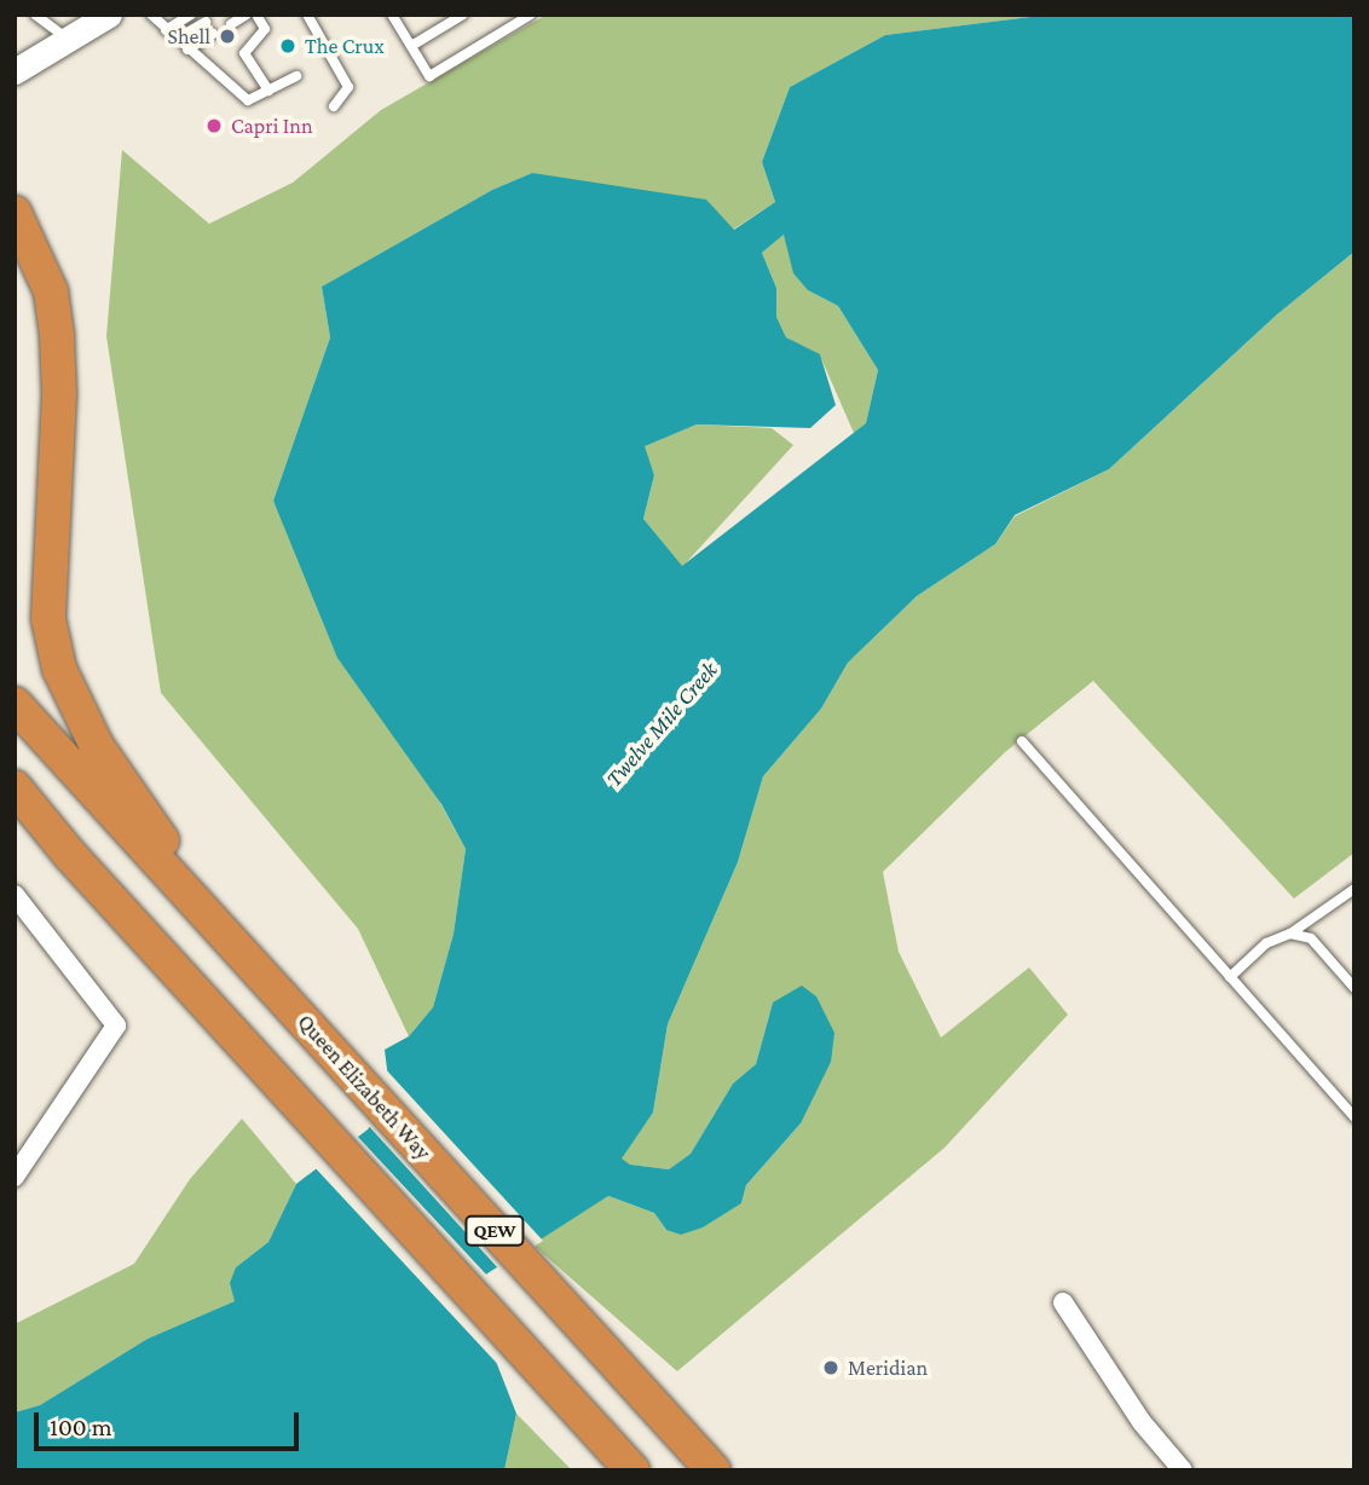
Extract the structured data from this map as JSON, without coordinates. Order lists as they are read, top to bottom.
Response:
{
  "streets": {
    "highway": ["Queen Elizabeth Way", "QEW"]
  },
  "water": ["Twelve Mile Creek"],
  "places": [
    "Shell",
    "The Crux",
    "Capri Inn",
    "Meridian"
  ],
  "scale_bar": "100 m"
}
